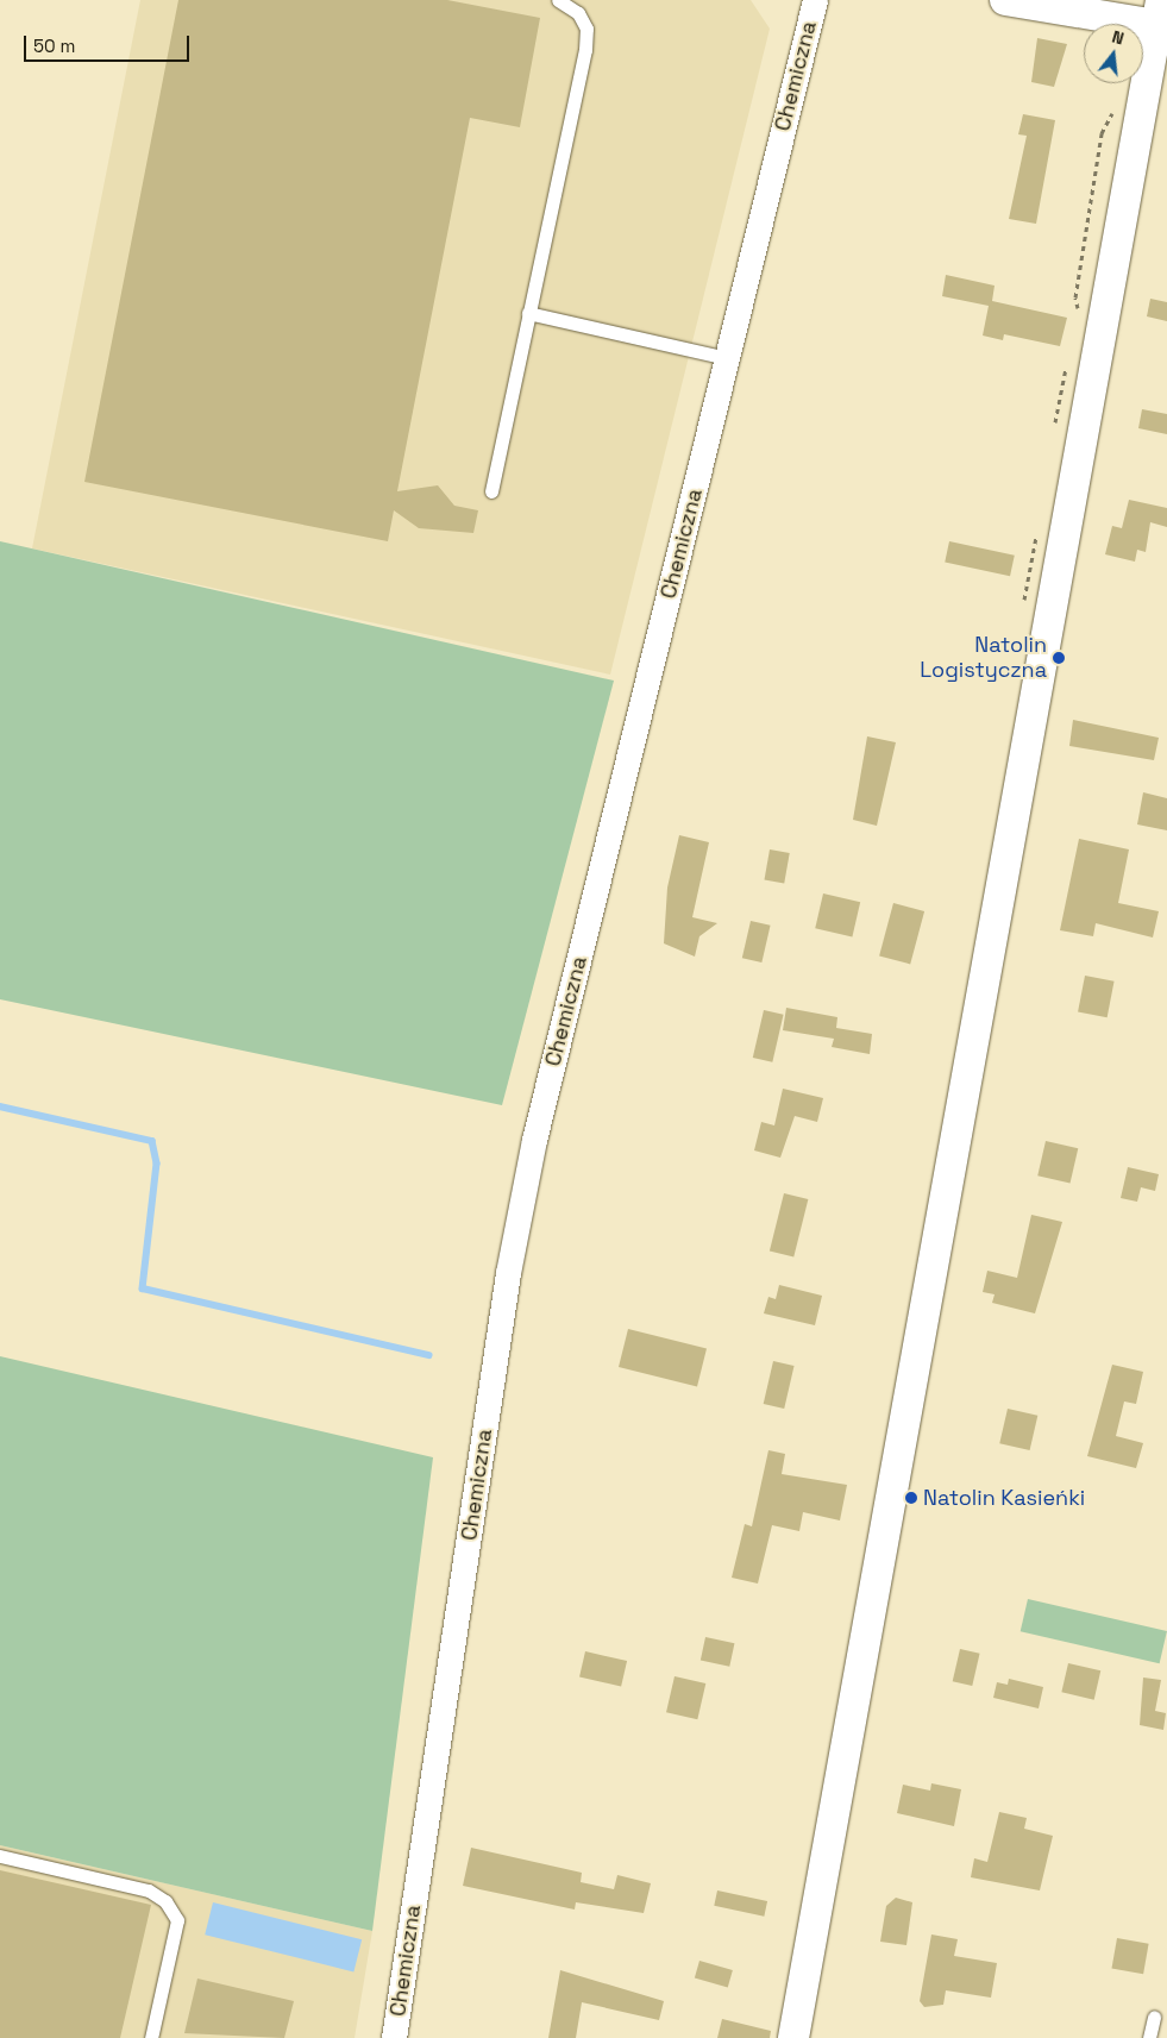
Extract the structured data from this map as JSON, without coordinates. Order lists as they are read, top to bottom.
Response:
{
  "streets": {
    "street": ["Chemiczna"]
  },
  "places": ["Natolin Logistyczna", "Natolin Kasieńki"],
  "scale_bar": "50 m",
  "north": "top"
}
